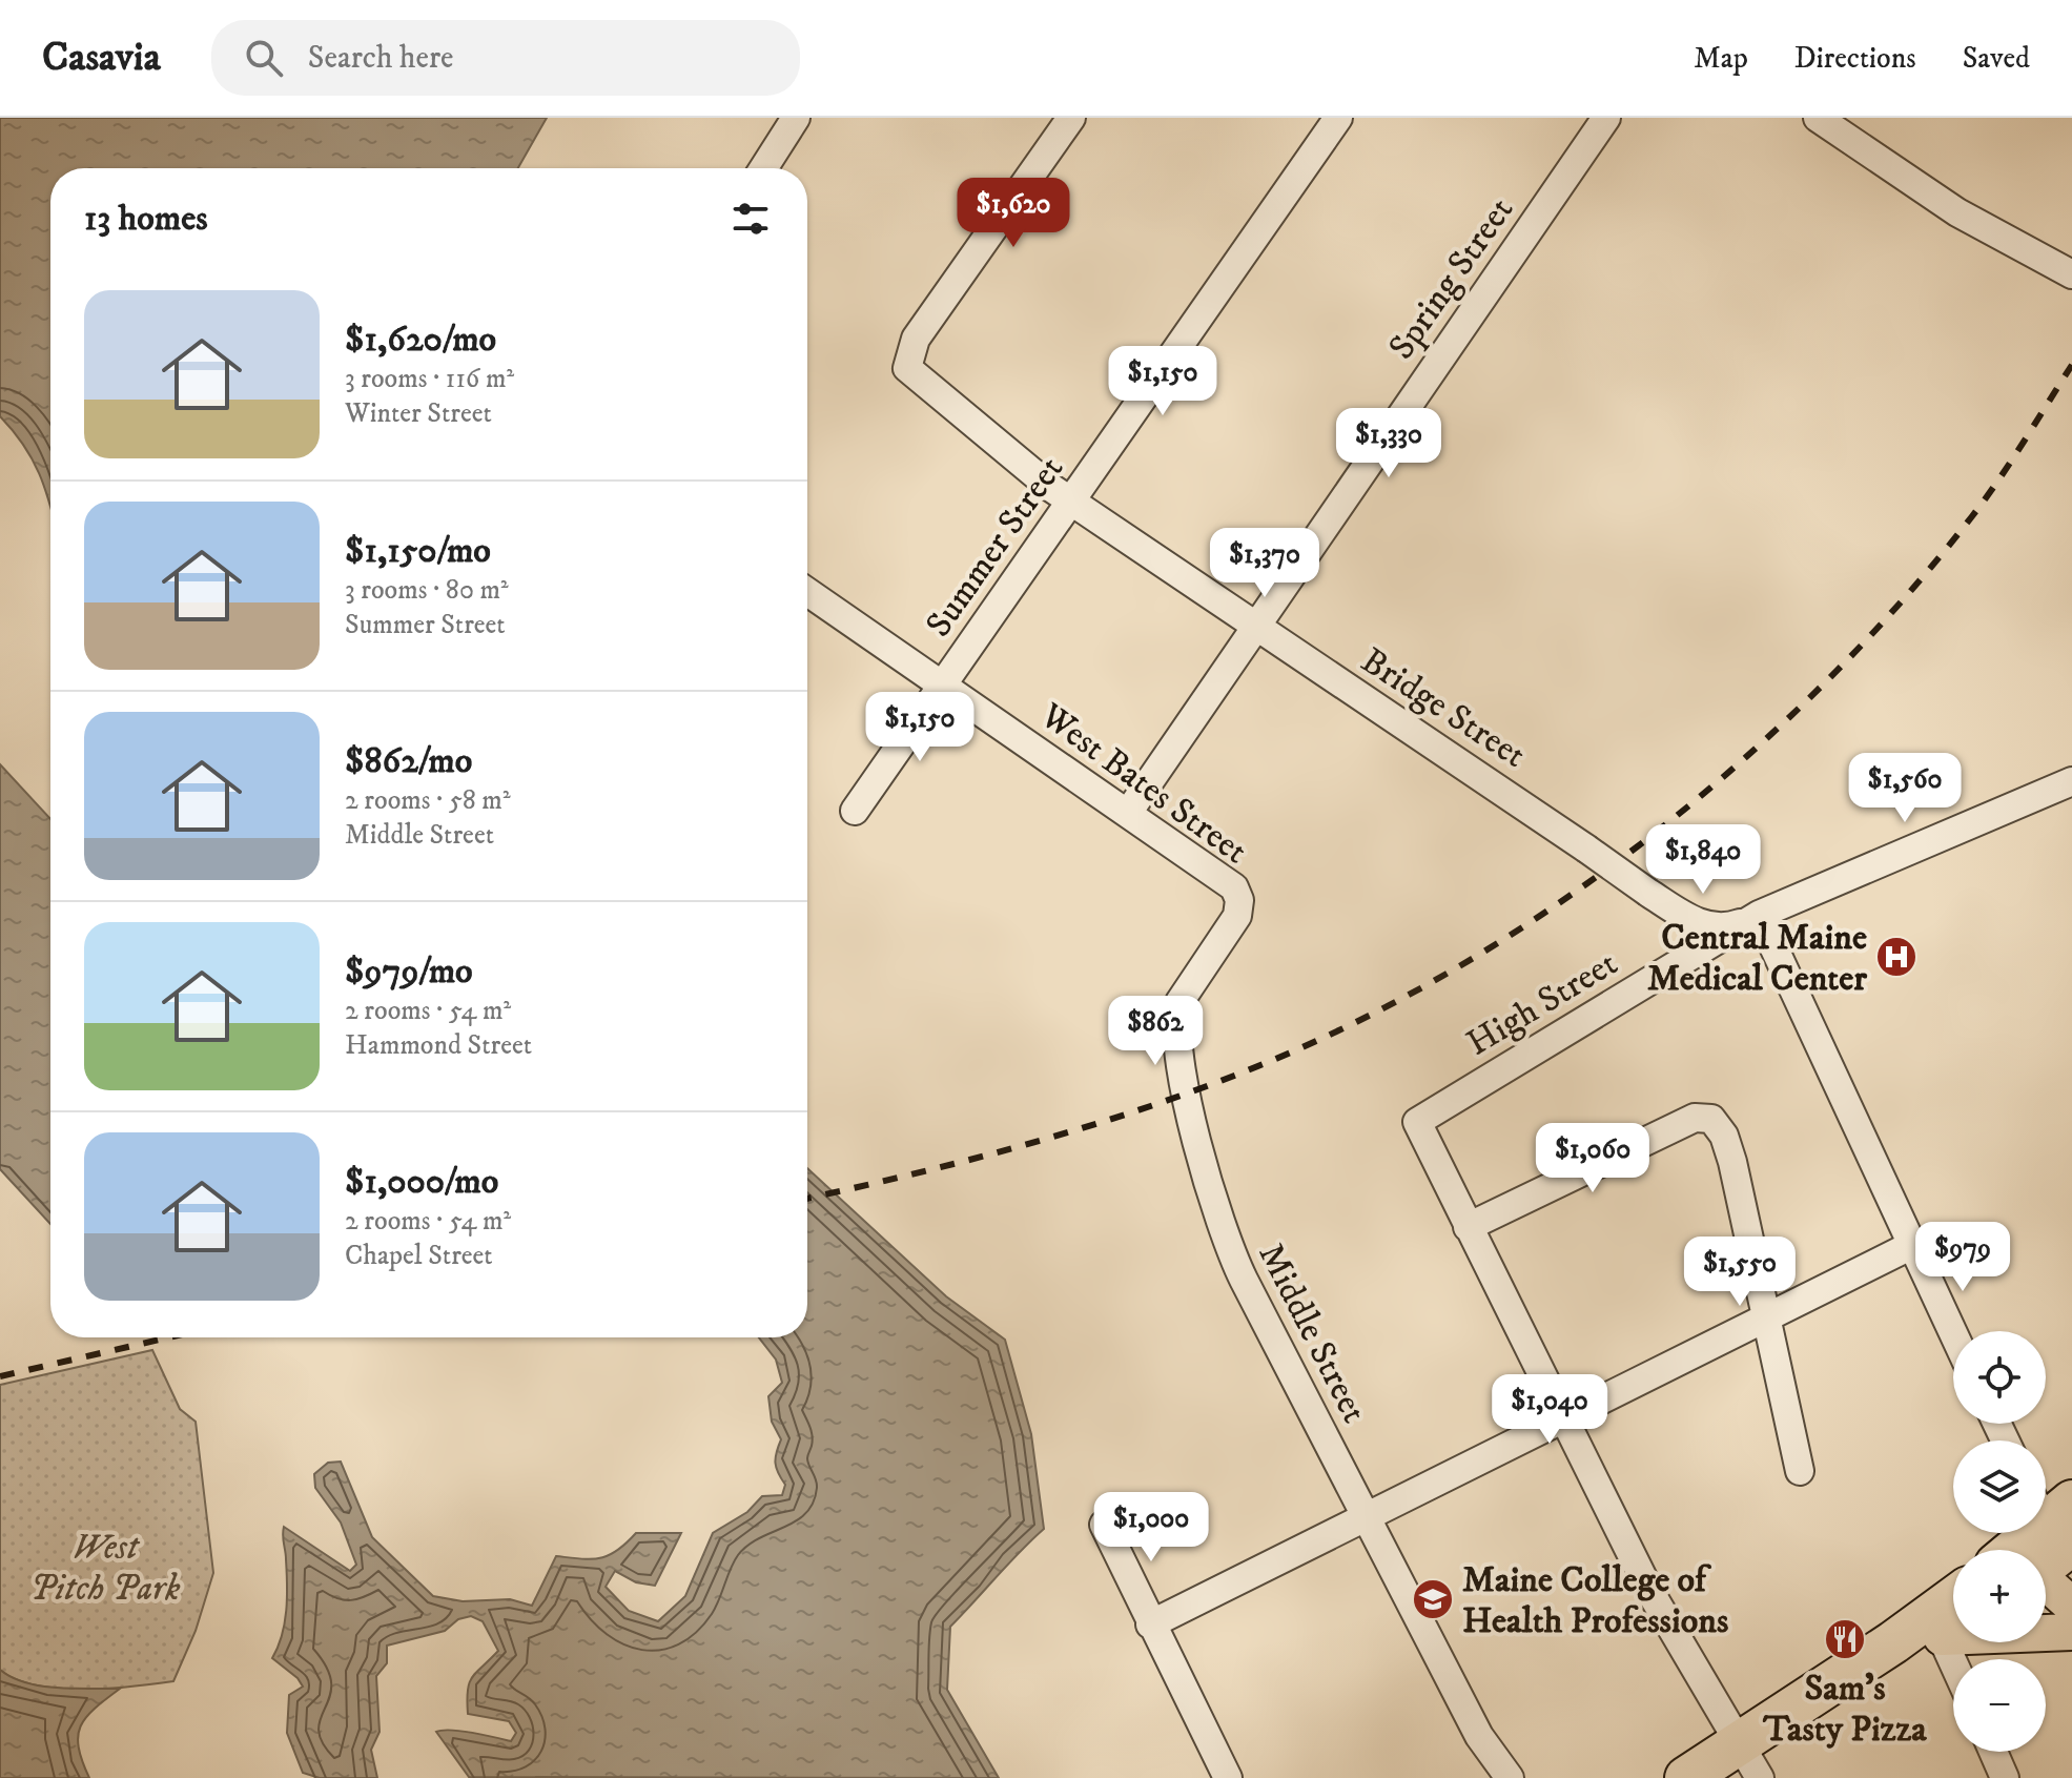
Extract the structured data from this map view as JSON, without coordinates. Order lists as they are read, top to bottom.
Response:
{
  "streets": {
    "street": [
      "Spring Street",
      "Summer Street",
      "Bridge Street",
      "West Bates Street",
      "High Street",
      "Middle Street"
    ]
  },
  "crossings": [
    ["Spring Street", "Bridge Street"],
    ["Spring Street", "West Bates Street"],
    ["Summer Street", "Bridge Street"],
    ["Summer Street", "West Bates Street"],
    ["Bridge Street", "High Street"],
    ["West Bates Street", "Middle Street"]
  ],
  "parks": ["West Pitch Park"],
  "places": {
    "hospital": ["Central Maine Medical Center"],
    "school or university": ["Maine College of Health Professions"],
    "restaurant": ["Sam's Tasty Pizza"]
  },
  "page": {
    "header": "Casavia",
    "search": "Search here",
    "nav": ["Map", "Directions", "Saved"],
    "heading": "13 homes",
    "price": [
      "$1,620",
      "$1,150",
      "$1,330",
      "$1,370",
      "$1,150",
      "$1,560",
      "$1,840",
      "$862",
      "$1,060",
      "$979",
      "$1,550",
      "$1,040",
      "$1,000"
    ],
    "list": [
      {
        "name": "$1,620/mo",
        "note": "3 rooms · 116 m² · Winter Street"
      },
      {
        "name": "$1,150/mo",
        "note": "3 rooms · 80 m² · Summer Street"
      },
      {
        "name": "$862/mo",
        "note": "2 rooms · 58 m² · Middle Street"
      },
      {
        "name": "$979/mo",
        "note": "2 rooms · 54 m² · Hammond Street"
      },
      {
        "name": "$1,000/mo",
        "note": "2 rooms · 54 m² · Chapel Street"
      }
    ],
    "map_buttons": ["+", "−"]
  }
}
